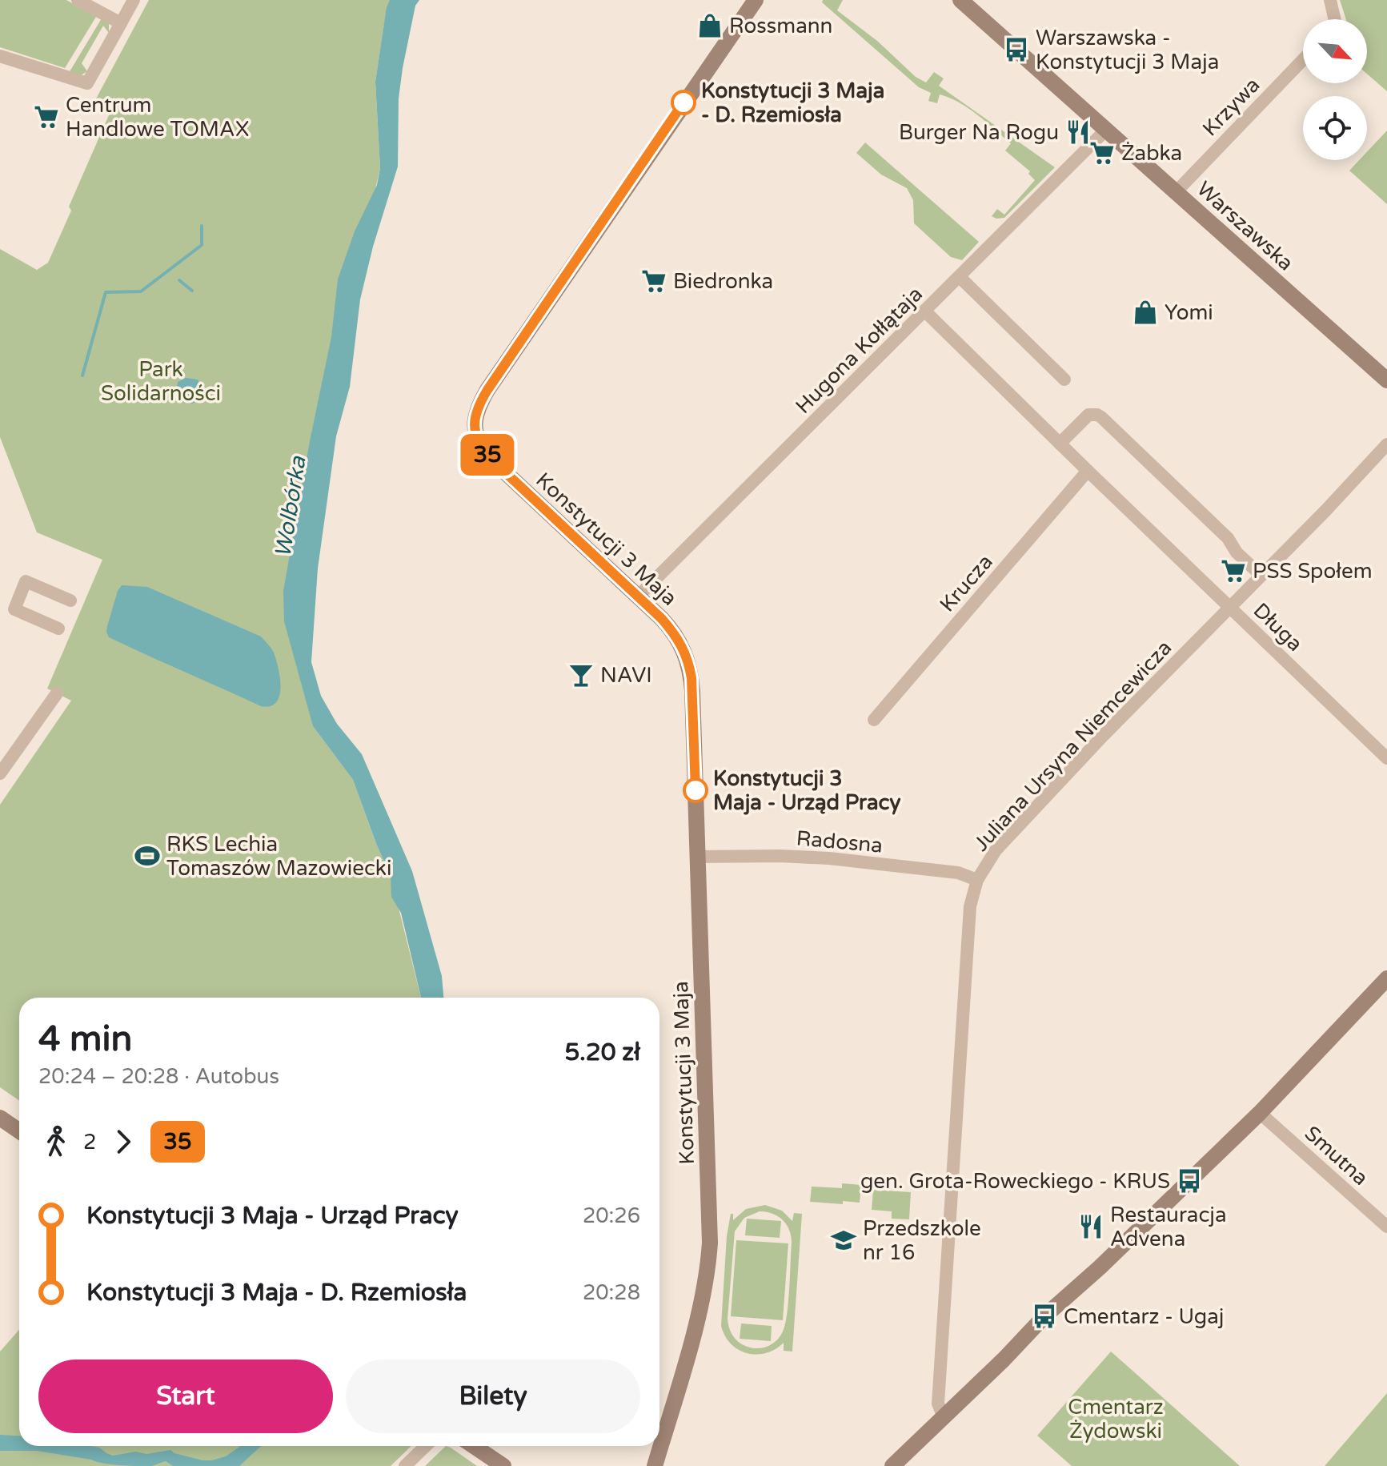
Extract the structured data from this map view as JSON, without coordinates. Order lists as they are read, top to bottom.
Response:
{
  "streets": {
    "street": [
      "Krzywa",
      "Warszawska",
      "Hugona Kołłątaja",
      "Konstytucji 3 Maja",
      "Krucza",
      "Długa",
      "Juliana Ursyna Niemcewicza",
      "Radosna",
      "Smutna"
    ]
  },
  "crossings": [
    ["Krzywa", "Warszawska"],
    ["Warszawska", "Hugona Kołłątaja"],
    ["Hugona Kołłątaja", "Konstytucji 3 Maja"],
    ["Hugona Kołłątaja", "Długa"],
    ["Konstytucji 3 Maja", "Radosna"],
    ["Krucza", "Długa"],
    ["Długa", "Juliana Ursyna Niemcewicza"],
    ["Juliana Ursyna Niemcewicza", "Radosna"]
  ],
  "water": ["Wolbórka"],
  "parks": ["Park Solidarności", "Cmentarz Żydowski"],
  "places": {
    "shop": ["Rossmann", "Yomi"],
    "bus stop": ["Warszawska - Konstytucji 3 Maja", "gen. Grota-Roweckiego - KRUS", "Cmentarz - Ugaj"],
    "other": ["Konstytucji 3 Maja - D. Rzemiosła", "Konstytucji 3 Maja - Urząd Pracy"],
    "supermarket": [
      "Centrum Handlowe TOMAX",
      "Żabka",
      "Biedronka",
      "PSS Społem"
    ],
    "restaurant": ["Burger Na Rogu", "Restauracja Advena"],
    "bar": ["NAVI"],
    "sports": ["RKS Lechia Tomaszów Mazowiecki"],
    "school or university": ["Przedszkole nr 16"]
  },
  "lines": ["bus line 35"],
  "north": "bottom right",
  "page": {
    "on_map": "35",
    "heading": ["4 min", "20:24 – 20:28 · Autobus", "5.20 zł"],
    "legs": ["2", "35"],
    "list": [
      {
        "name": "Konstytucji 3 Maja - Urząd Pracy",
        "value": "20:26"
      },
      {
        "name": "Konstytucji 3 Maja - D. Rzemiosła",
        "value": "20:28"
      }
    ],
    "buttons": ["Start", "Bilety"]
  }
}
